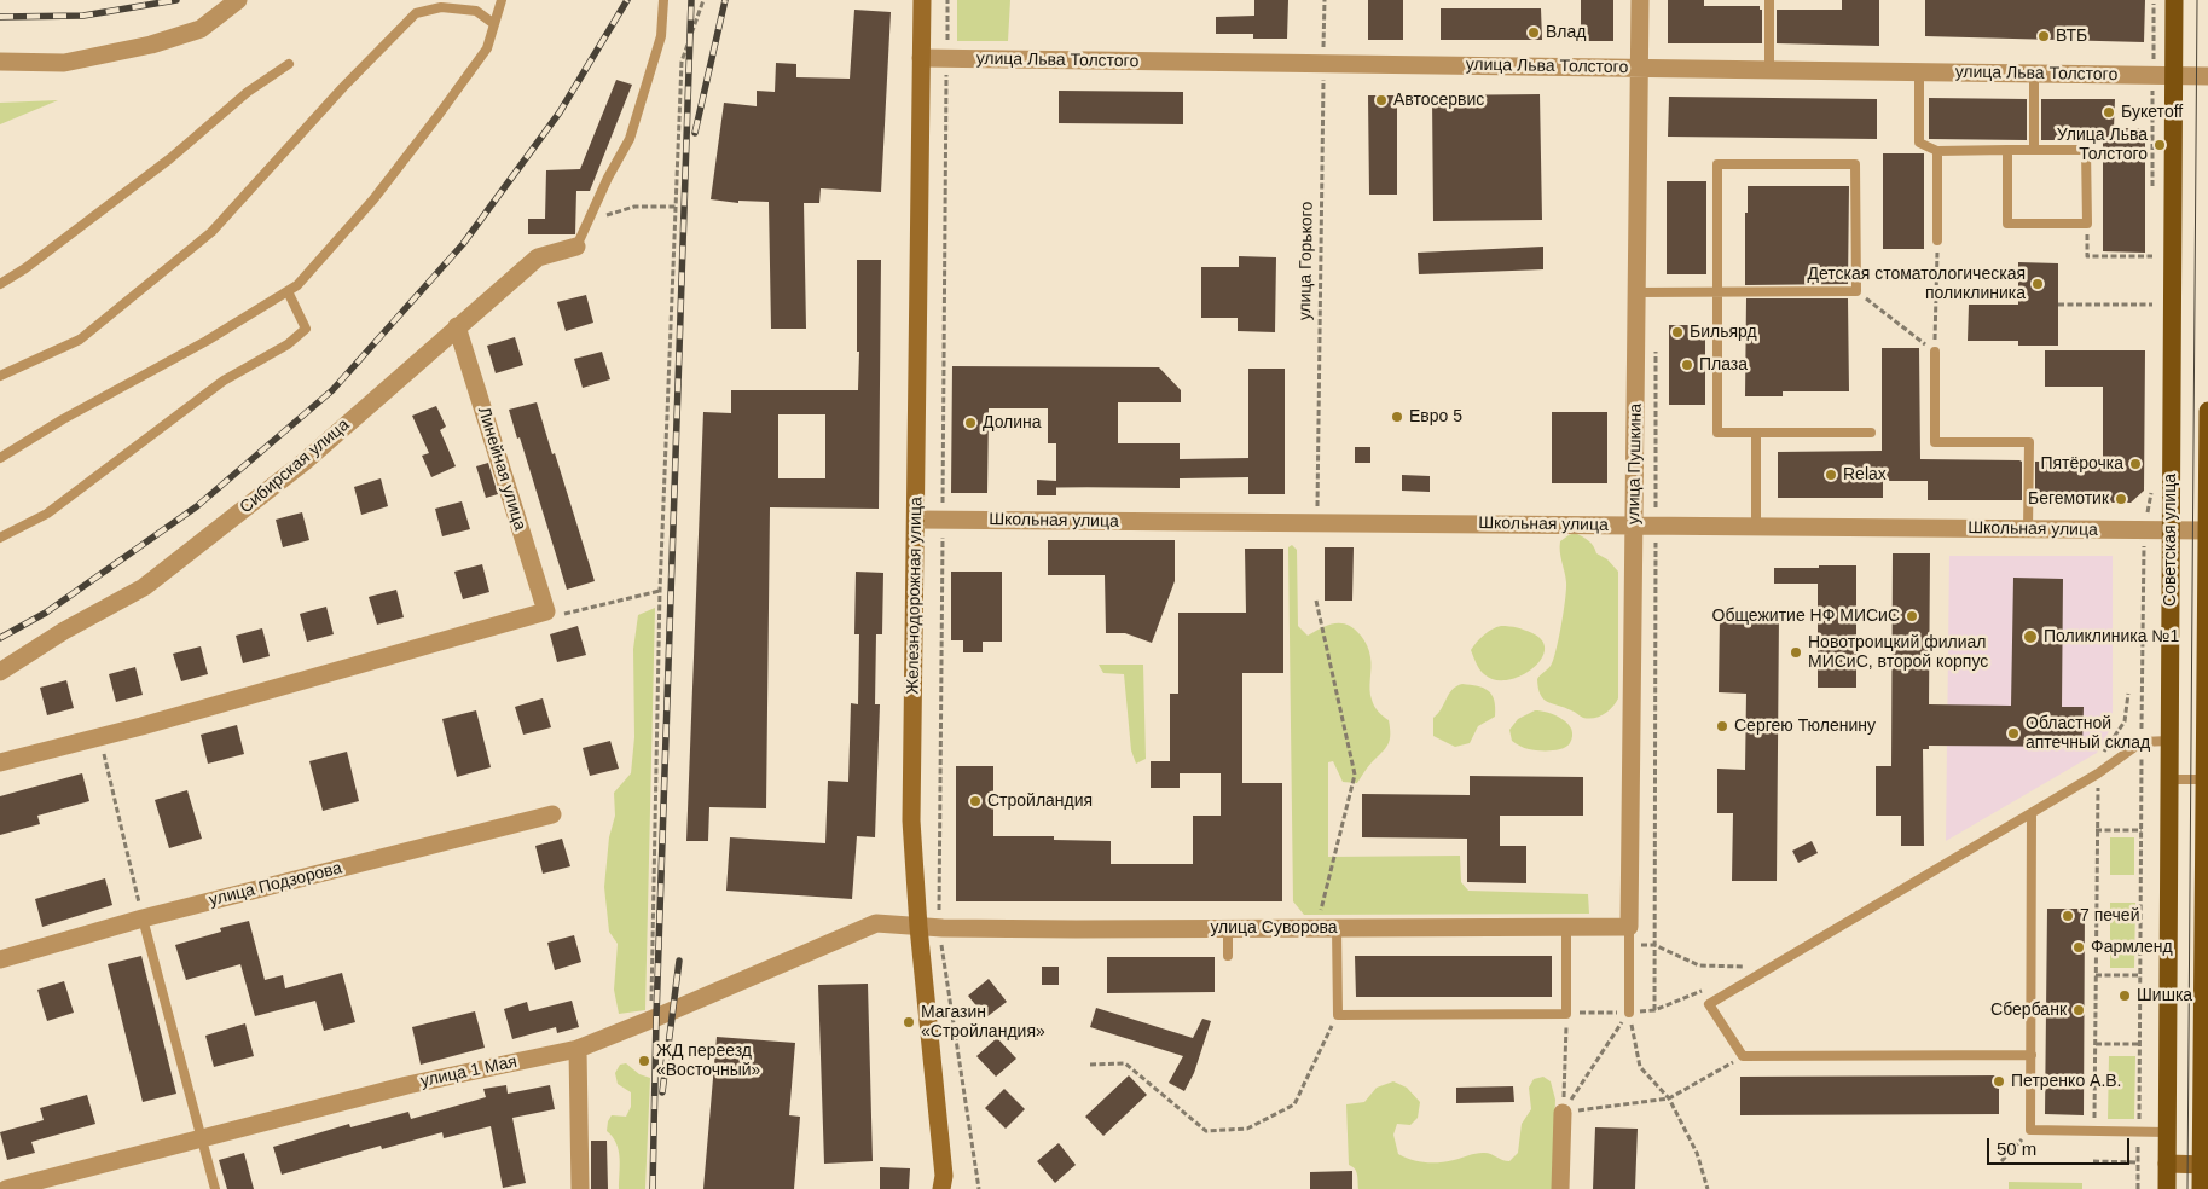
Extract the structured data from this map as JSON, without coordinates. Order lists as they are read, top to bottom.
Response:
{
  "streets": {
    "main road": ["Советская улица", "Железнодорожная улица"],
    "street": [
      "улица Льва Толстого",
      "улица Пушкина",
      "Сибирская улица",
      "Линейная улица",
      "Школьная улица",
      "улица Подзорова",
      "улица Суворова",
      "улица 1 Мая"
    ],
    "path": ["улица Горького"]
  },
  "crossings": [
    ["улица Льва Толстого", "улица Горького"],
    ["улица Льва Толстого", "улица Пушкина"],
    ["улица Льва Толстого", "Советская улица"],
    ["улица Льва Толстого", "Железнодорожная улица"],
    ["улица Горького", "Школьная улица"],
    ["улица Пушкина", "Школьная улица"],
    ["улица Пушкина", "улица Суворова"],
    ["Сибирская улица", "Линейная улица"],
    ["Школьная улица", "Советская улица"],
    ["Школьная улица", "Железнодорожная улица"],
    ["Железнодорожная улица", "улица Суворова"],
    ["Железнодорожная улица", "улица 1 Мая"],
    ["улица Суворова", "улица 1 Мая"]
  ],
  "places": [
    "Влад",
    "ВТБ",
    "Автосервис",
    "Букетoff",
    "Улица Льва Толстого",
    "Детская стоматологическая поликлиника",
    "Бильярд",
    "Плаза",
    "Евро 5",
    "Долина",
    "Пятёрочка",
    "Relax",
    "Бегемотик",
    "Общежитие НФ МИСиС",
    "Поликлиника №1",
    "Новотроицкий филиал МИСиС, второй корпус",
    "Сергею Тюленину",
    "Областной аптечный склад",
    "Стройландия",
    "7 печей",
    "Фармленд",
    "Шишка",
    "Сбербанк",
    "Магазин «Стройландия»",
    "ЖД переезд «Восточный»",
    "Петренко А.В."
  ],
  "scale_bar": "50 m"
}
